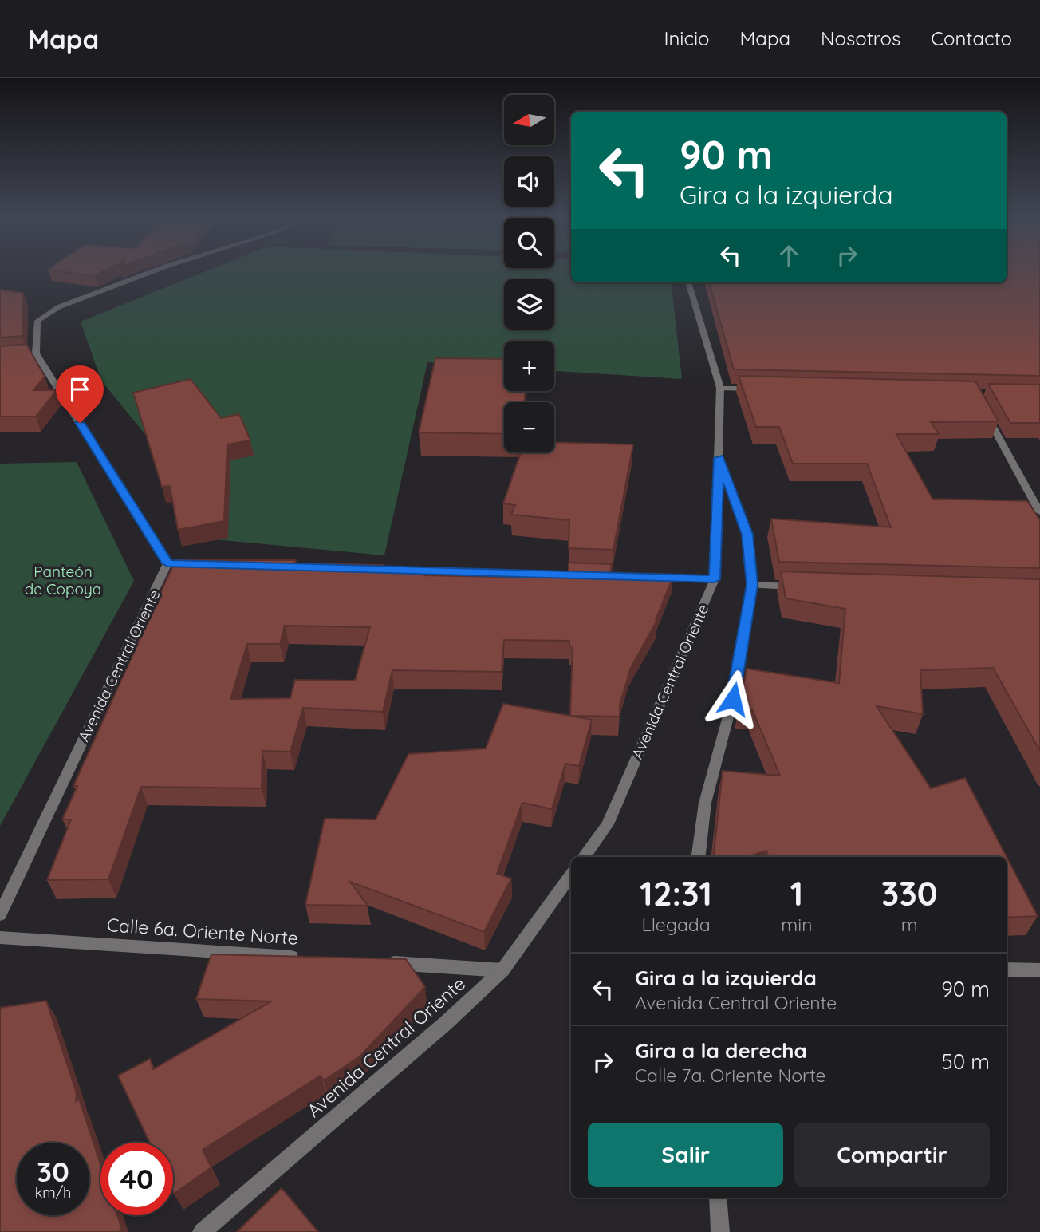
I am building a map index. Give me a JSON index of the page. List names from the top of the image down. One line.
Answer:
{"streets":{"street":["Avenida Central Oriente","Calle 6a. Oriente Norte"]},"parks":["Panteón de Copoya"],"north":"left","page":{"header":"Mapa","nav":["Inicio","Mapa","Nosotros","Contacto"],"map_buttons":["+","−"],"turn":["90 m","Gira a la izquierda"],"eta":["12:31","Llegada","1","min","330","m"],"list":[{"name":"Gira a la izquierda","note":"Avenida Central Oriente","value":"90 m"},{"name":"Gira a la derecha","note":"Calle 7a. Oriente Norte","value":"50 m"}],"buttons":["Salir","Compartir"],"speed":"30 km/h","limit":"40"}}
